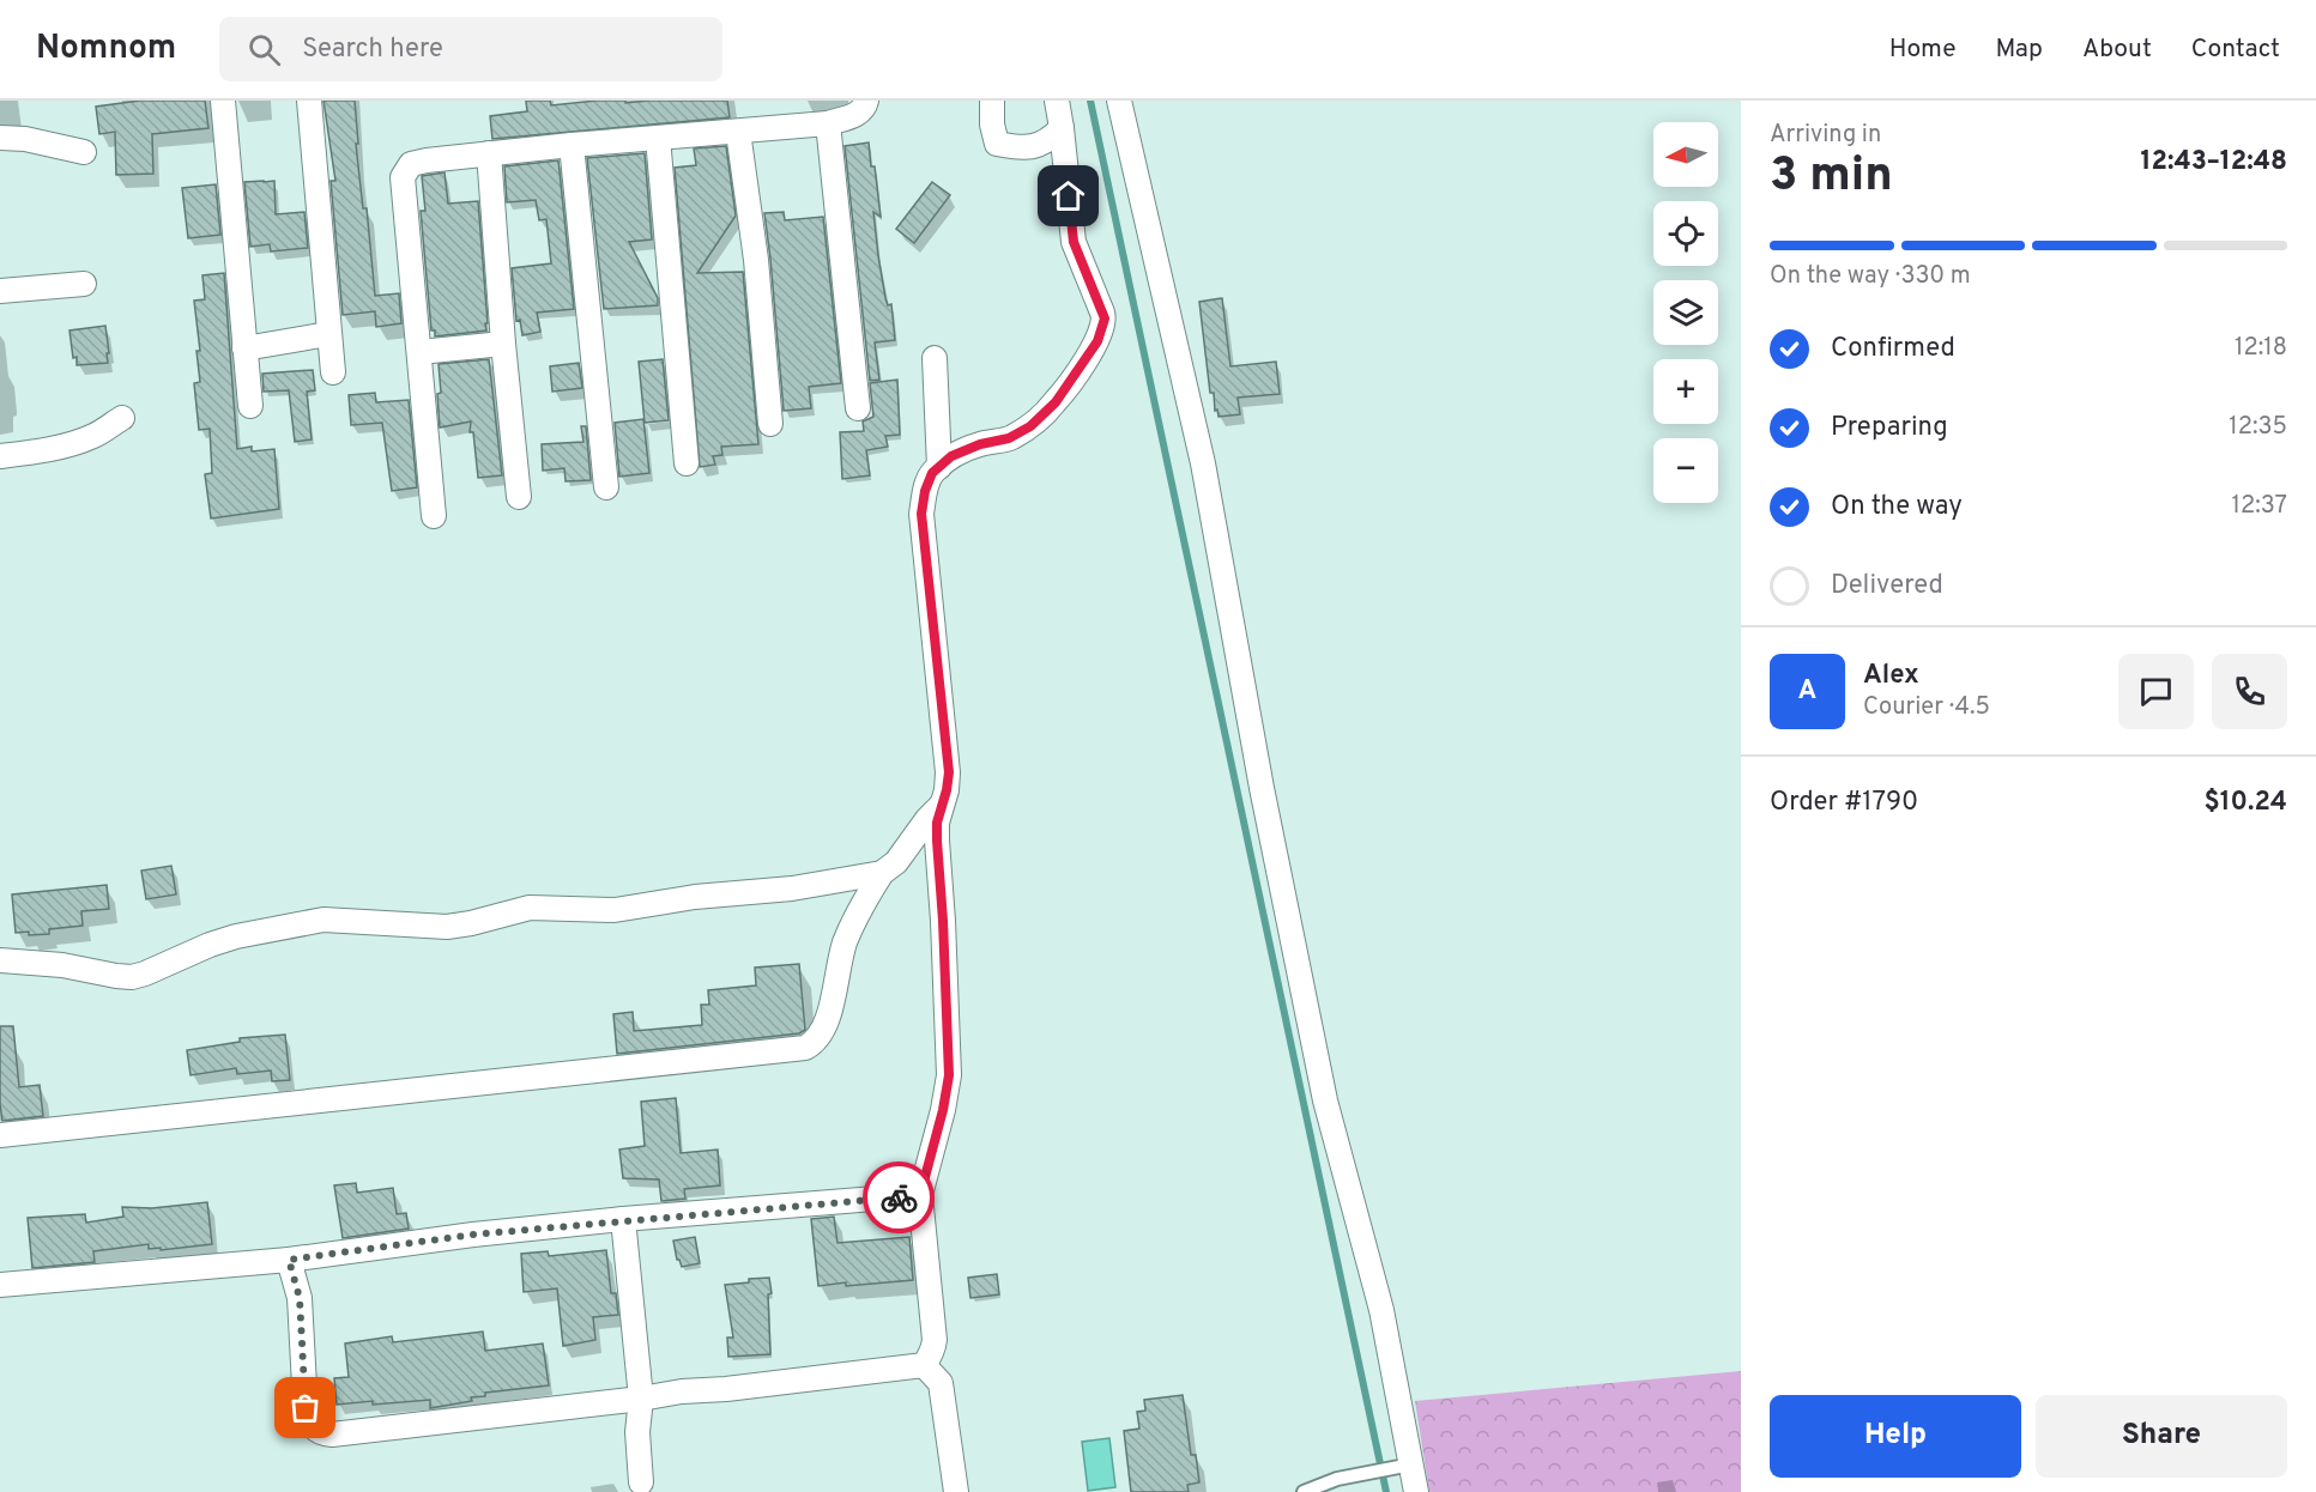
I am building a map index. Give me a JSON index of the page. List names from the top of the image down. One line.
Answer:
{"north":"left","page":{"header":"Nomnom","search":"Search here","nav":["Home","Map","About","Contact"],"heading":["3 min","Arriving in","12:43–12:48"],"panel":["Alex","Courier · 4.5","Order #1790","$10.24"],"map_buttons":["+","−"],"bar":"On the way · 330 m","list":[["Confirmed","12:18"],["Preparing","12:35"],["On the way","12:37"],"Delivered"],"round":"A","buttons":["Help","Share"]}}
